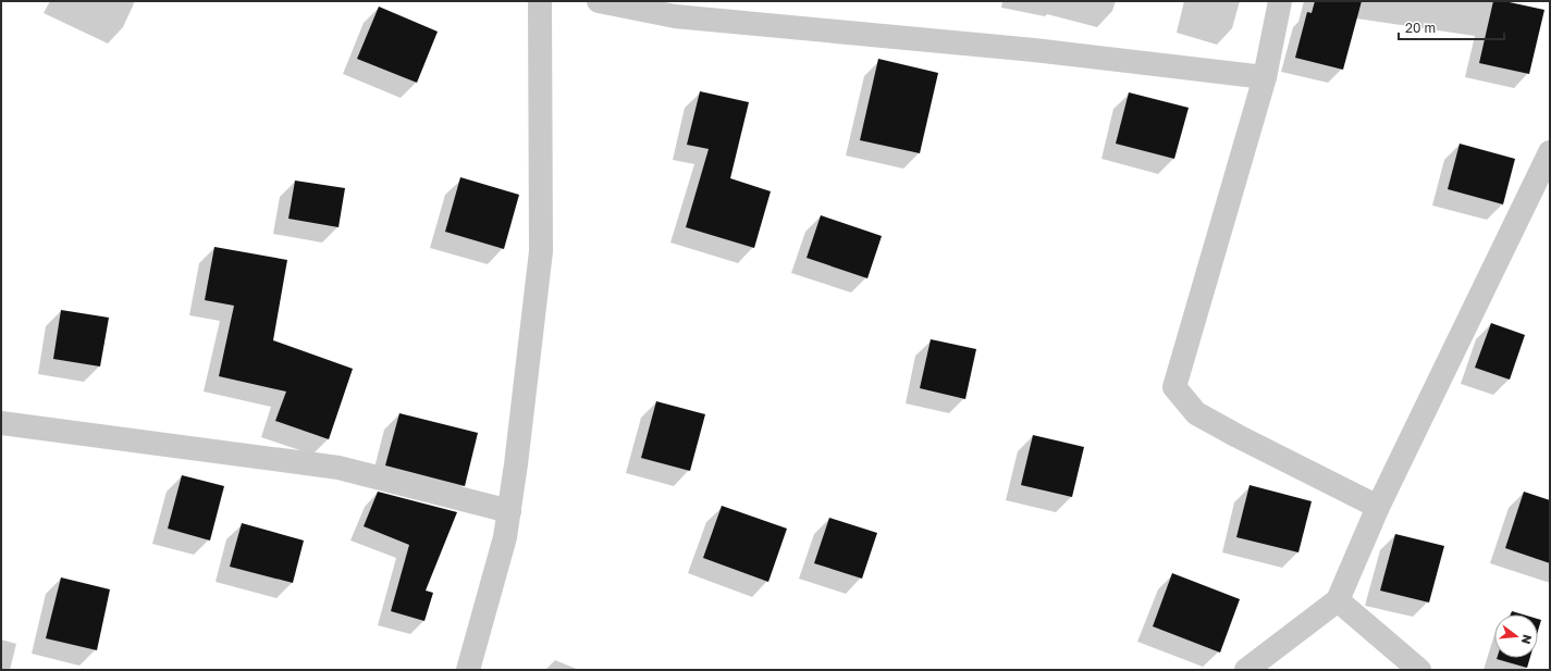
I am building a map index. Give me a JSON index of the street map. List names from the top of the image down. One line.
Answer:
{"scale_bar":"20 m","north":"right"}
